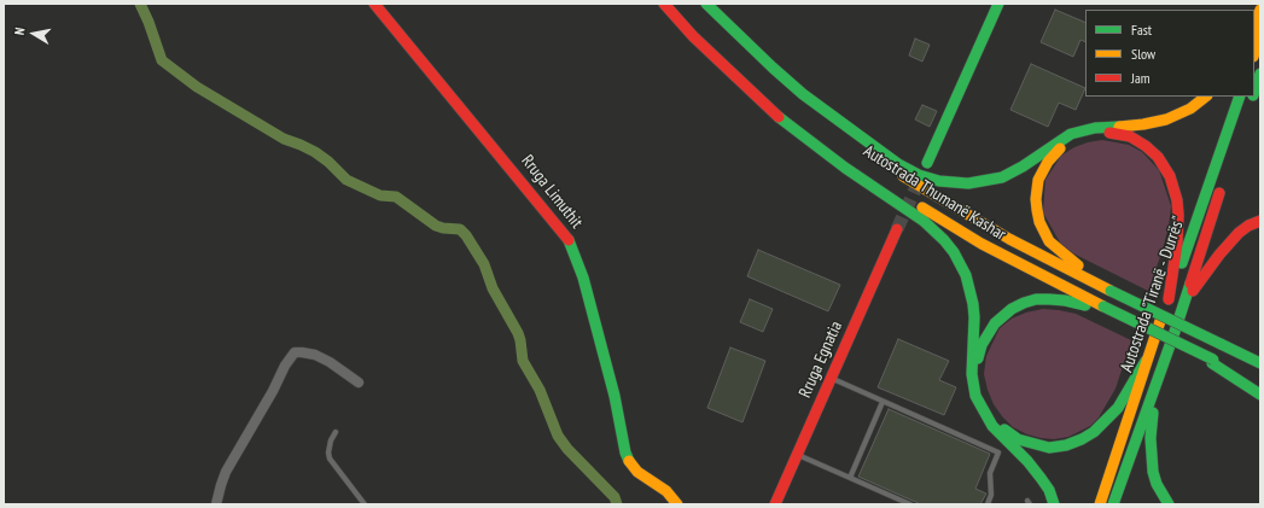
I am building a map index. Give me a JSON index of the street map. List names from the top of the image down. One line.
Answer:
{"streets":{"main road":["Rruga Limuthit","Autostrada Thumanë Kashar","Autostrada \"Tiranë - Durrës\"","Rruga Egnatia"]},"legend":["Fast","Slow","Jam"],"north":"left"}
